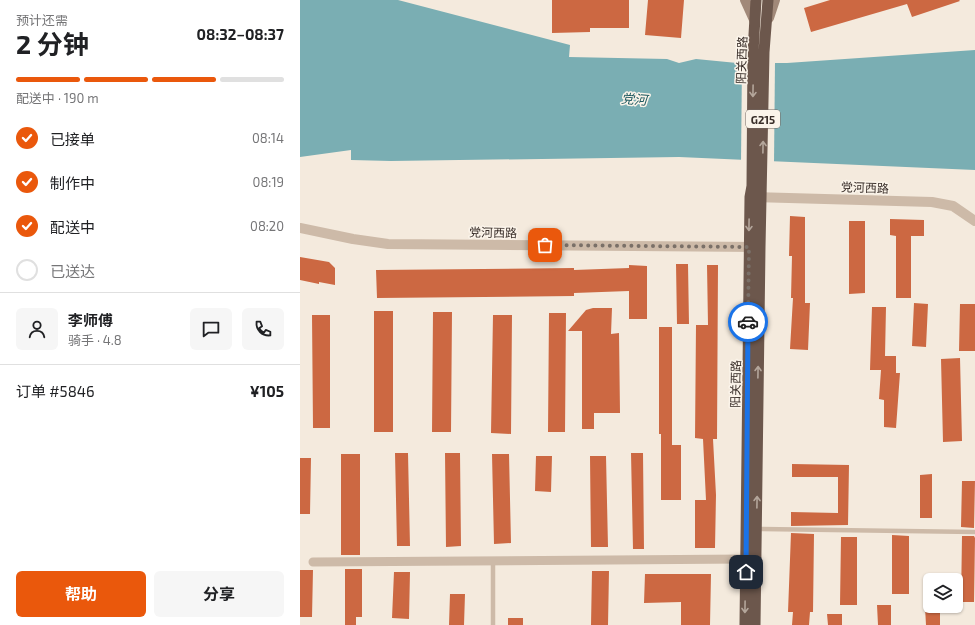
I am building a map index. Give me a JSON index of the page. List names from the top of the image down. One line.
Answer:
{"streets":{"highway":["阳关西路","G215"],"street":["党河西路"]},"crossings":[["阳关西路","党河西路"]],"water":["党河"],"page":{"heading":["2 分钟","预计还需","08:32–08:37"],"panel":["李师傅","骑手 · 4.8","订单 #5846","¥105"],"bar":"配送中 · 190 m","list":[["已接单","08:14"],["制作中","08:19"],["配送中","08:20"],"已送达"],"buttons":["帮助","分享"]}}
